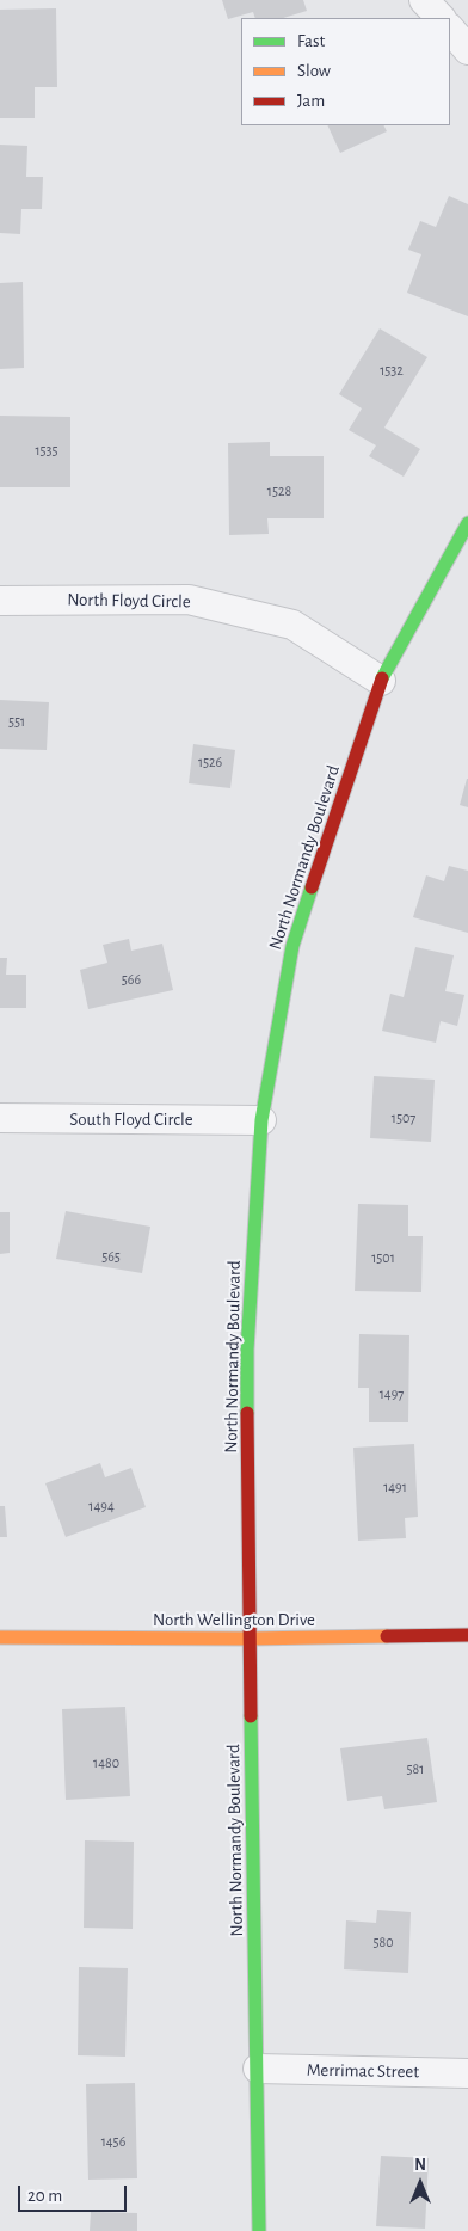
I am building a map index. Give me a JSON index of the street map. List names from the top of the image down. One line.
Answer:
{"streets":{"street":["North Floyd Circle","North Normandy Boulevard","South Floyd Circle","North Wellington Drive","Merrimac Street"]},"crossings":[["North Floyd Circle","North Normandy Boulevard"],["North Normandy Boulevard","South Floyd Circle"],["North Normandy Boulevard","North Wellington Drive"],["North Normandy Boulevard","Merrimac Street"]],"house_numbers":["1532","1535","1528","551","1526","566","1507","565","1501","1497","1491","1494","1480","581","580","1456"],"legend":["Fast","Slow","Jam"],"scale_bar":"20 m","north":"top"}
